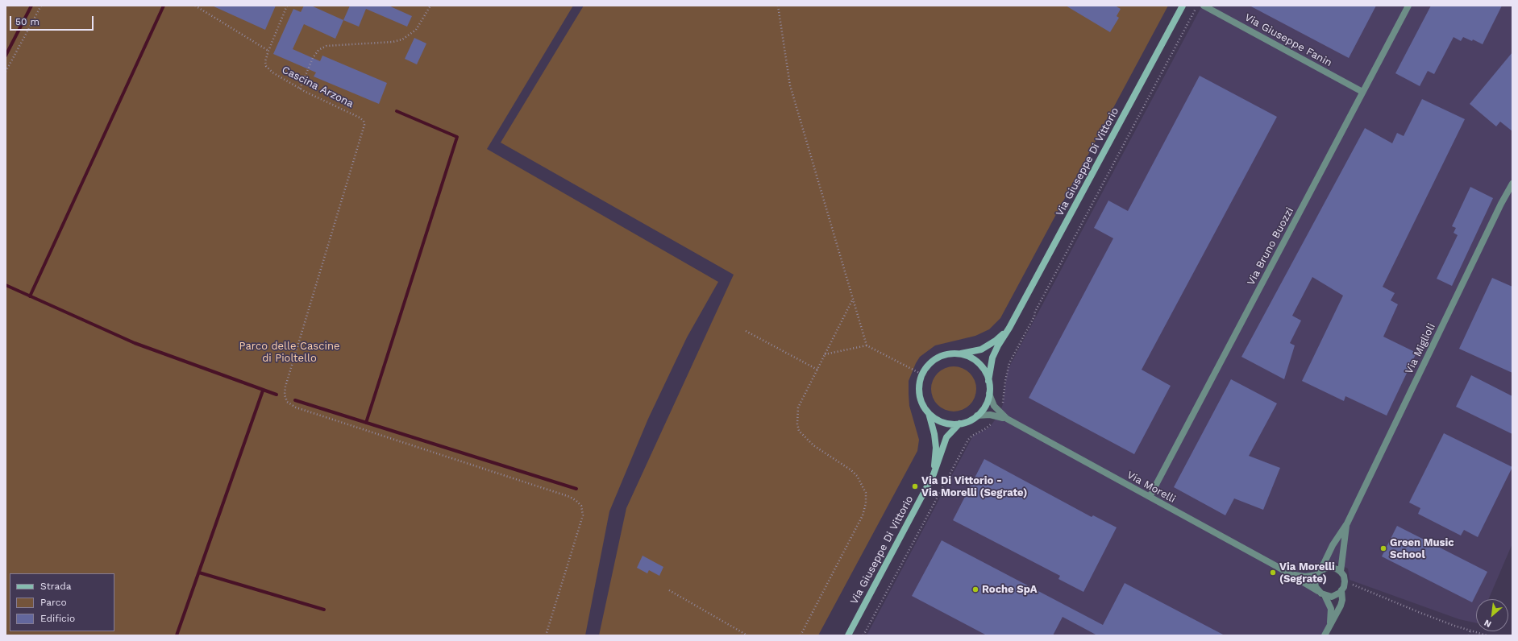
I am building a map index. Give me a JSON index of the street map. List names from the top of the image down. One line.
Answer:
{"streets":{"main road":["Via Giuseppe Di Vittorio"],"street":["Via Giuseppe Fanin","Via Bruno Buozzi","Via Miglioli","Via Morelli"],"path":["Cascina Arzona"]},"crossings":[["Via Giuseppe Fanin","Via Bruno Buozzi"],["Via Giuseppe Di Vittorio","Via Morelli"],["Via Bruno Buozzi","Via Morelli"]],"parks":["Parco delle Cascine di Pioltello"],"places":["Via Di Vittorio - Via Morelli (Segrate)","Green Music School","Via Morelli (Segrate)","Roche SpA"],"legend":["Strada","Parco","Edificio"],"scale_bar":"50 m","north":"bottom left"}
